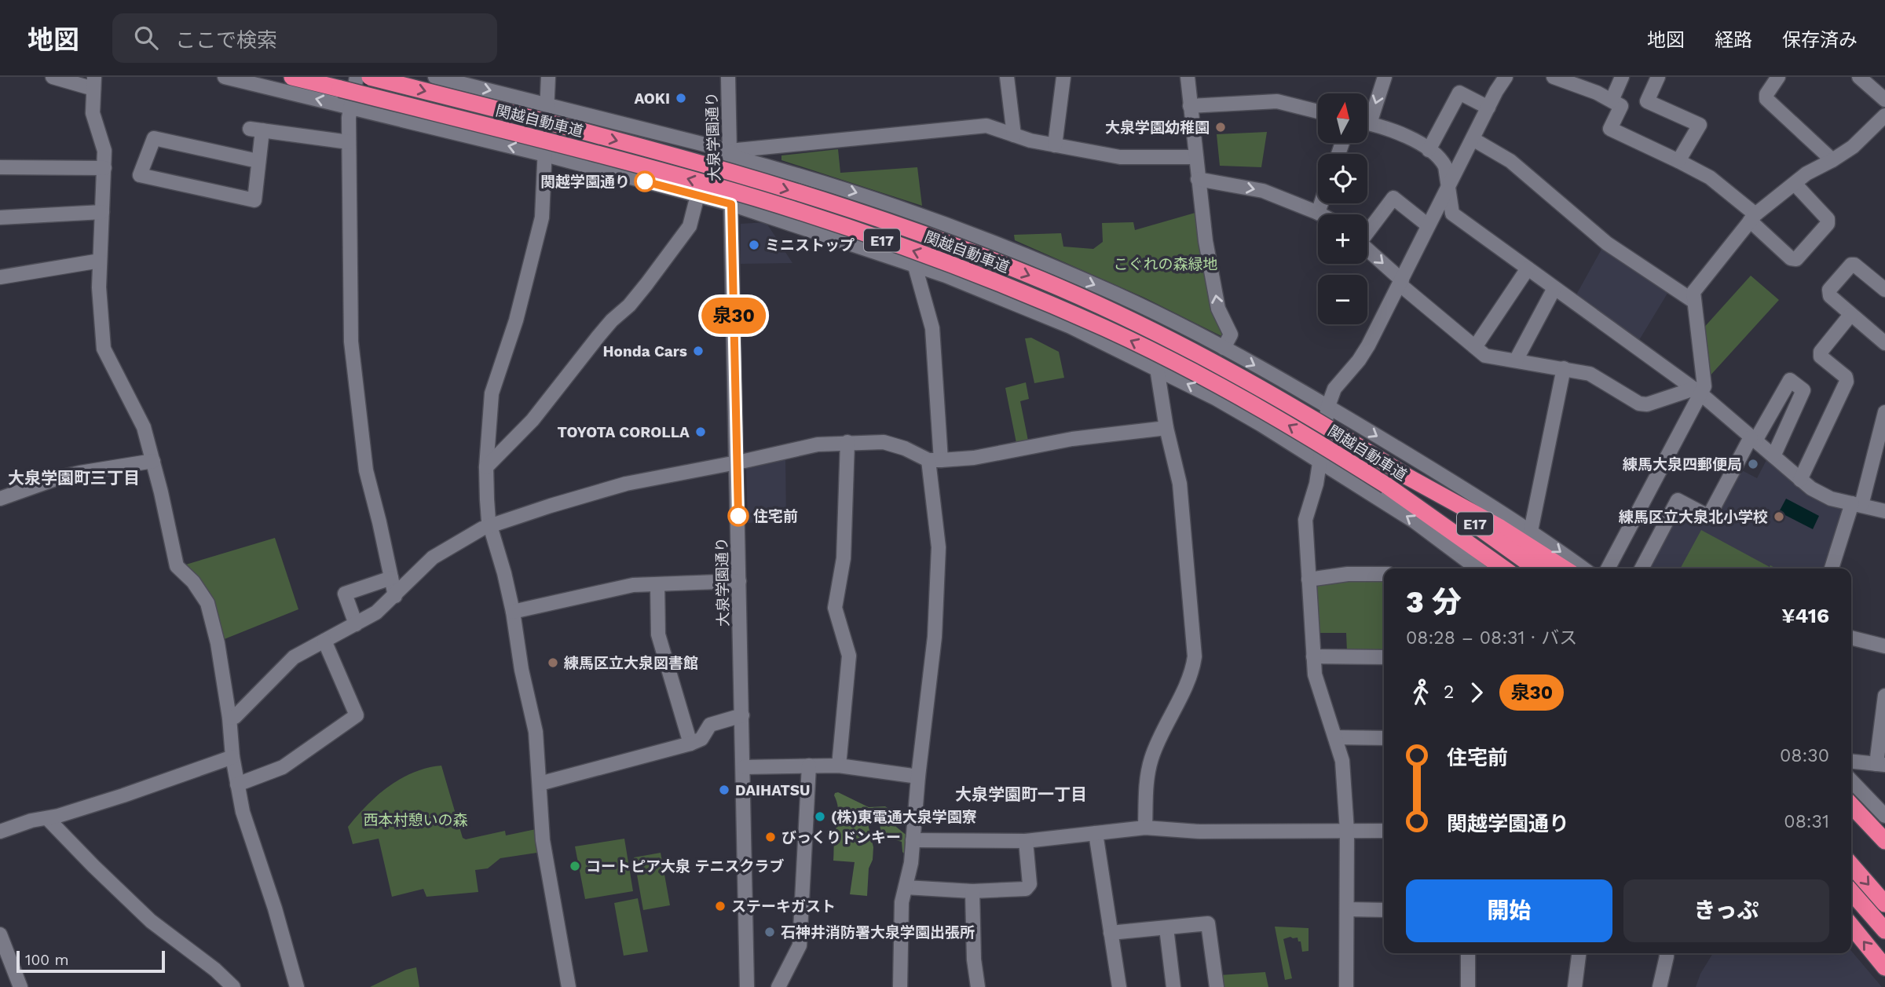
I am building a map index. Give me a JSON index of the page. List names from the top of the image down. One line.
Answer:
{"streets":{"highway":["関越自動車道","E17"],"street":["大泉学園通り"]},"districts":["大泉学園町三丁目","大泉学園町一丁目"],"parks":["こぐれの森緑地","西本村憩いの森"],"places":["AOKI","大泉学園幼稚園","関越学園通り","ミニストップ","Honda Cars","TOYOTA COROLLA","練馬大泉四郵便局","住宅前","練馬区立大泉北小学校","練馬区立大泉図書館","DAIHATSU","(株)東電通大泉学園寮","びっくりドンキー","コートピア大泉 テニスクラブ","ステーキガスト","石神井消防署大泉学園出張所"],"lines":["bus line 泉30"],"scale_bar":"100 m","north":"top","page":{"header":"地図","search":"ここで検索","nav":["地図","経路","保存済み"],"on_map":"泉30","map_buttons":["+","−"],"heading":["3 分","08:28 – 08:31 · バス","¥416"],"legs":["2","泉30"],"list":[{"name":"住宅前","value":"08:30"},{"name":"関越学園通り","value":"08:31"}],"buttons":["開始","きっぷ"],"scale":"100 m"}}
